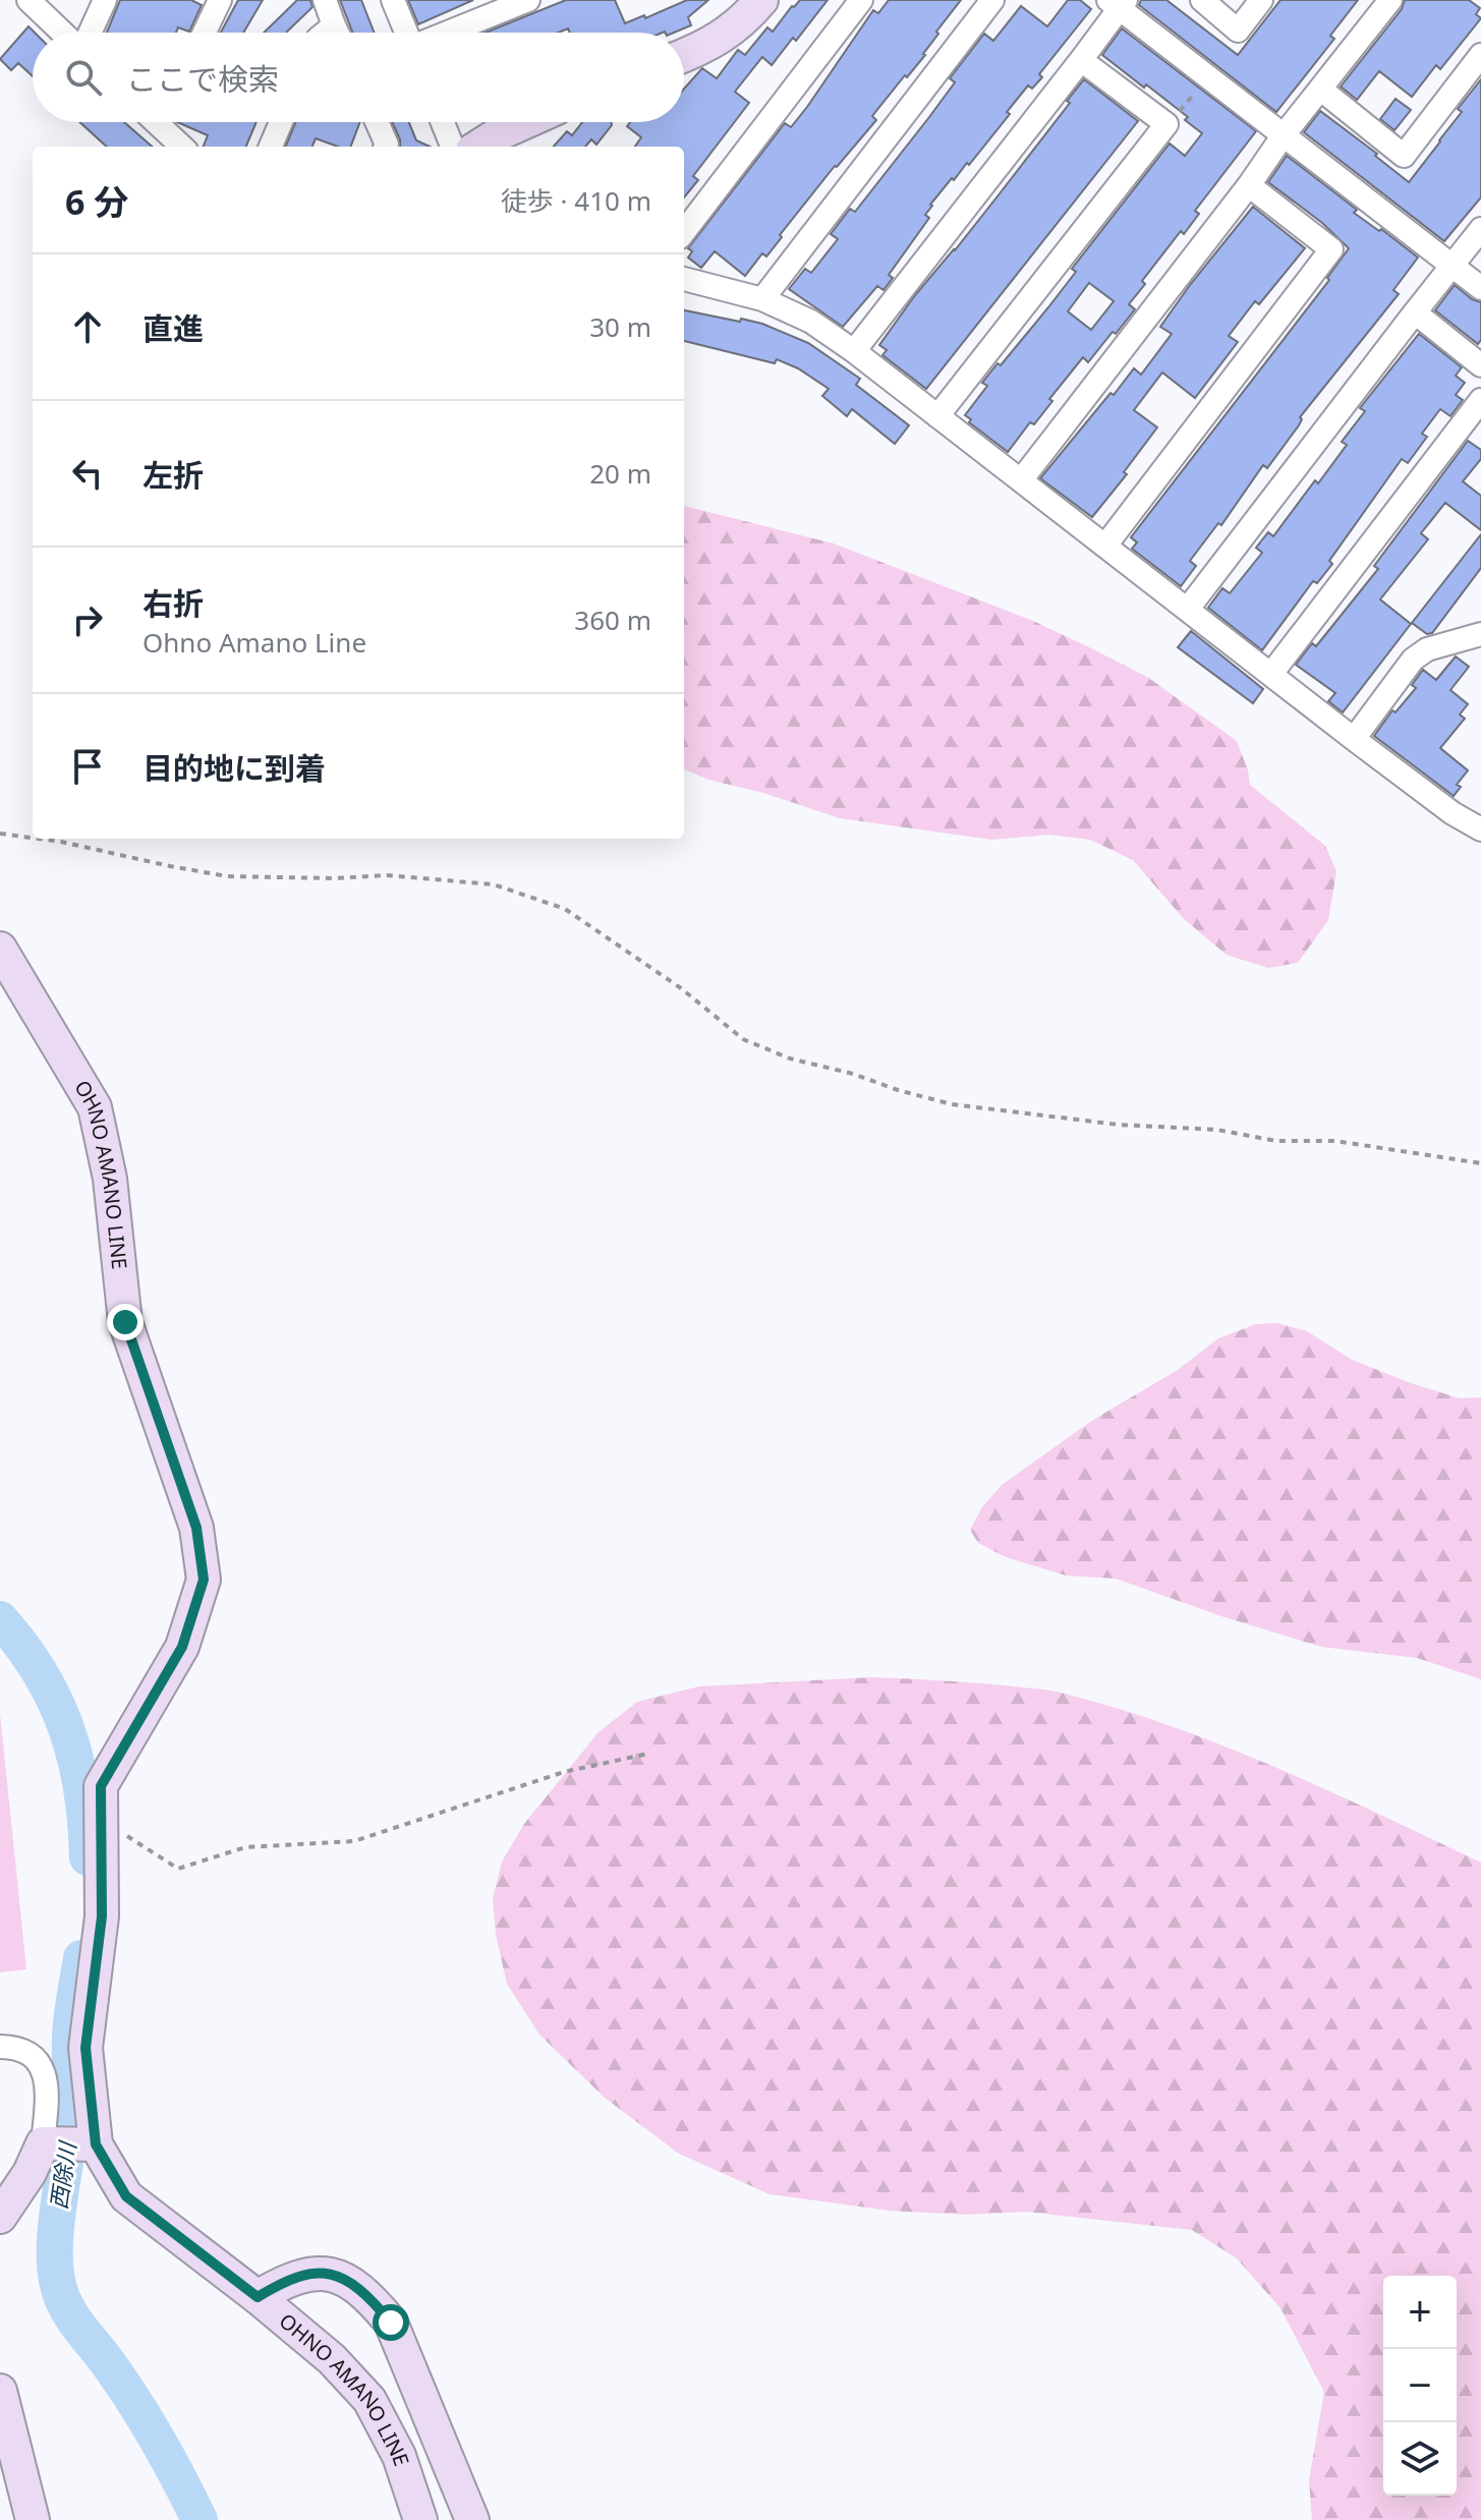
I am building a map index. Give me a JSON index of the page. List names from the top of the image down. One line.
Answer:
{"streets":{"main road":["OHNO AMANO LINE"]},"water":["西除川"],"page":{"search":"ここで検索","heading":["6 分","徒歩 · 410 m"],"list":[["直進","30 m"],["左折","20 m"],["右折","Ohno Amano Line","360 m"],"目的地に到着"],"map_buttons":["+","−"]}}
